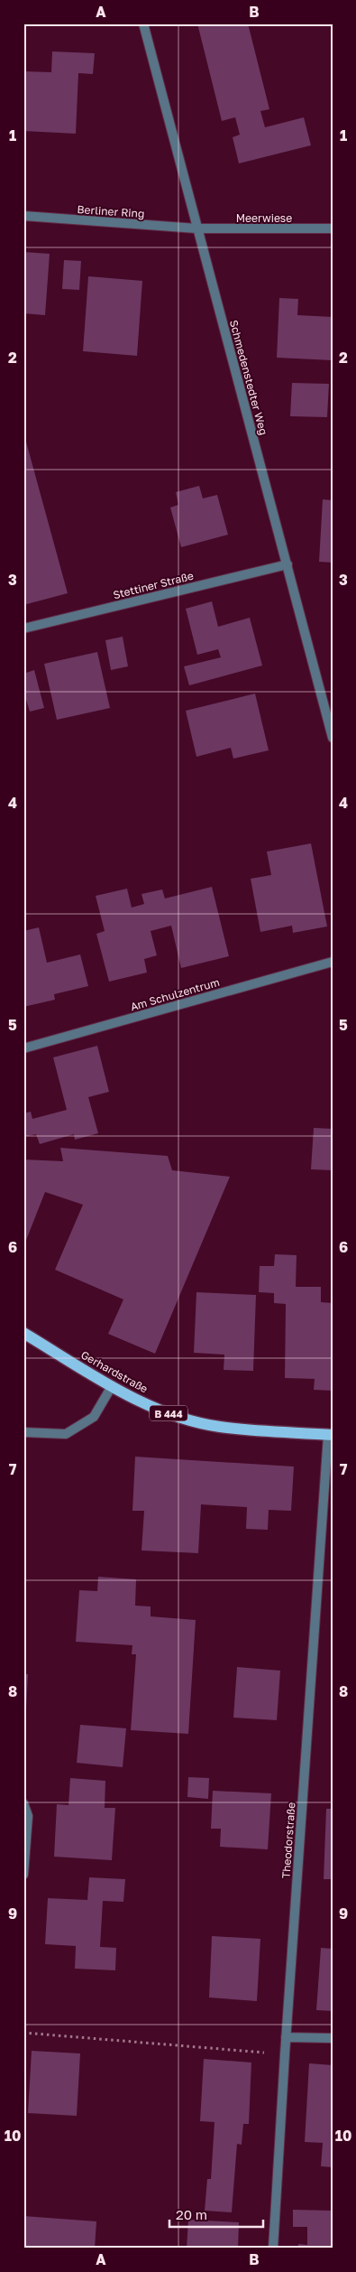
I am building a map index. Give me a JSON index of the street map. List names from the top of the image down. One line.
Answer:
{"streets":{"main road":["Gerhardstraße","B 444"],"street":["Berliner Ring","Meerwiese","Schmedenstedter Weg","Stettiner Straße","Am Schulzentrum","Theodorstraße"]},"crossings":[["Berliner Ring","Meerwiese"],["Berliner Ring","Schmedenstedter Weg"],["Meerwiese","Schmedenstedter Weg"],["Schmedenstedter Weg","Stettiner Straße"],["Gerhardstraße","Theodorstraße"]],"scale_bar":"20 m","grid":{"columns":["A","B"],"rows":["1","2","3","4","5","6","7","8","9","10"]}}
